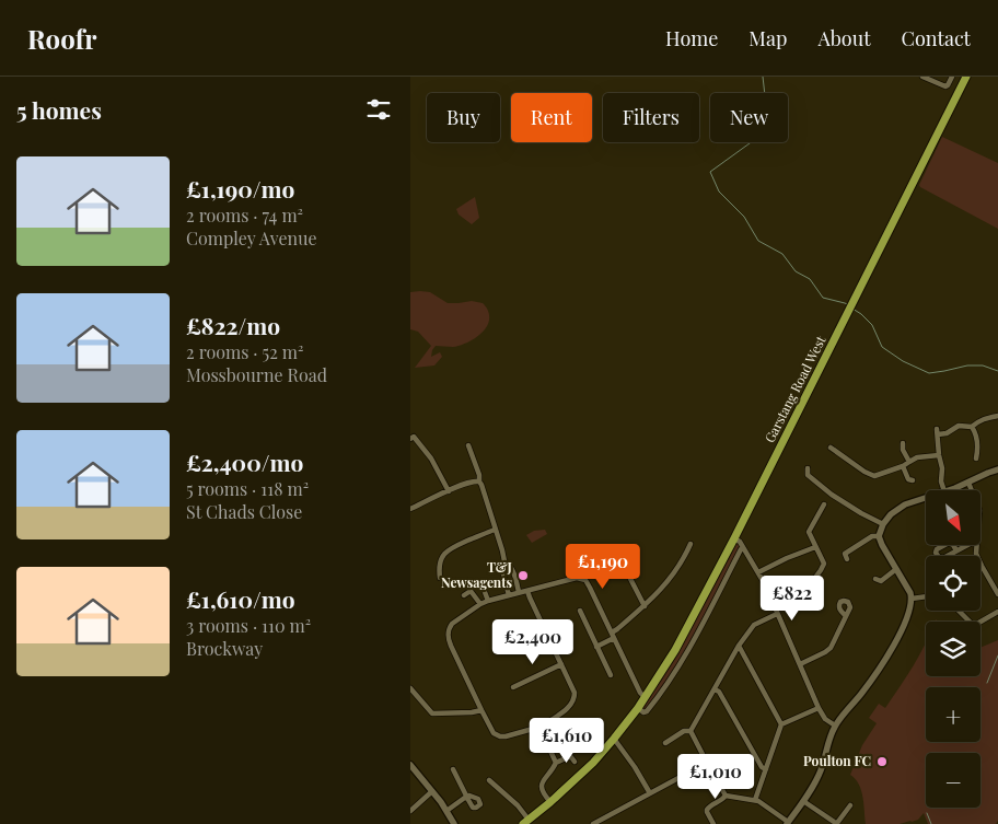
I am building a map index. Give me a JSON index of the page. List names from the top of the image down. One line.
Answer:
{"streets":{"main road":["Garstang Road West"]},"places":["T&J Newsagents","Poulton FC"],"north":"bottom right","page":{"header":"Roofr","nav":["Home","Map","About","Contact"],"heading":"5 homes","chip":["Buy","Rent","Filters","New"],"list":[{"name":"£1,190/mo","note":"2 rooms · 74 m² · Compley Avenue"},{"name":"£822/mo","note":"2 rooms · 52 m² · Mossbourne Road"},{"name":"£2,400/mo","note":"5 rooms · 118 m² · St Chads Close"},{"name":"£1,610/mo","note":"3 rooms · 110 m² · Brockway"}],"map_buttons":["+","−"],"price":["£1,190","£822","£2,400","£1,610","£1,010"]}}
